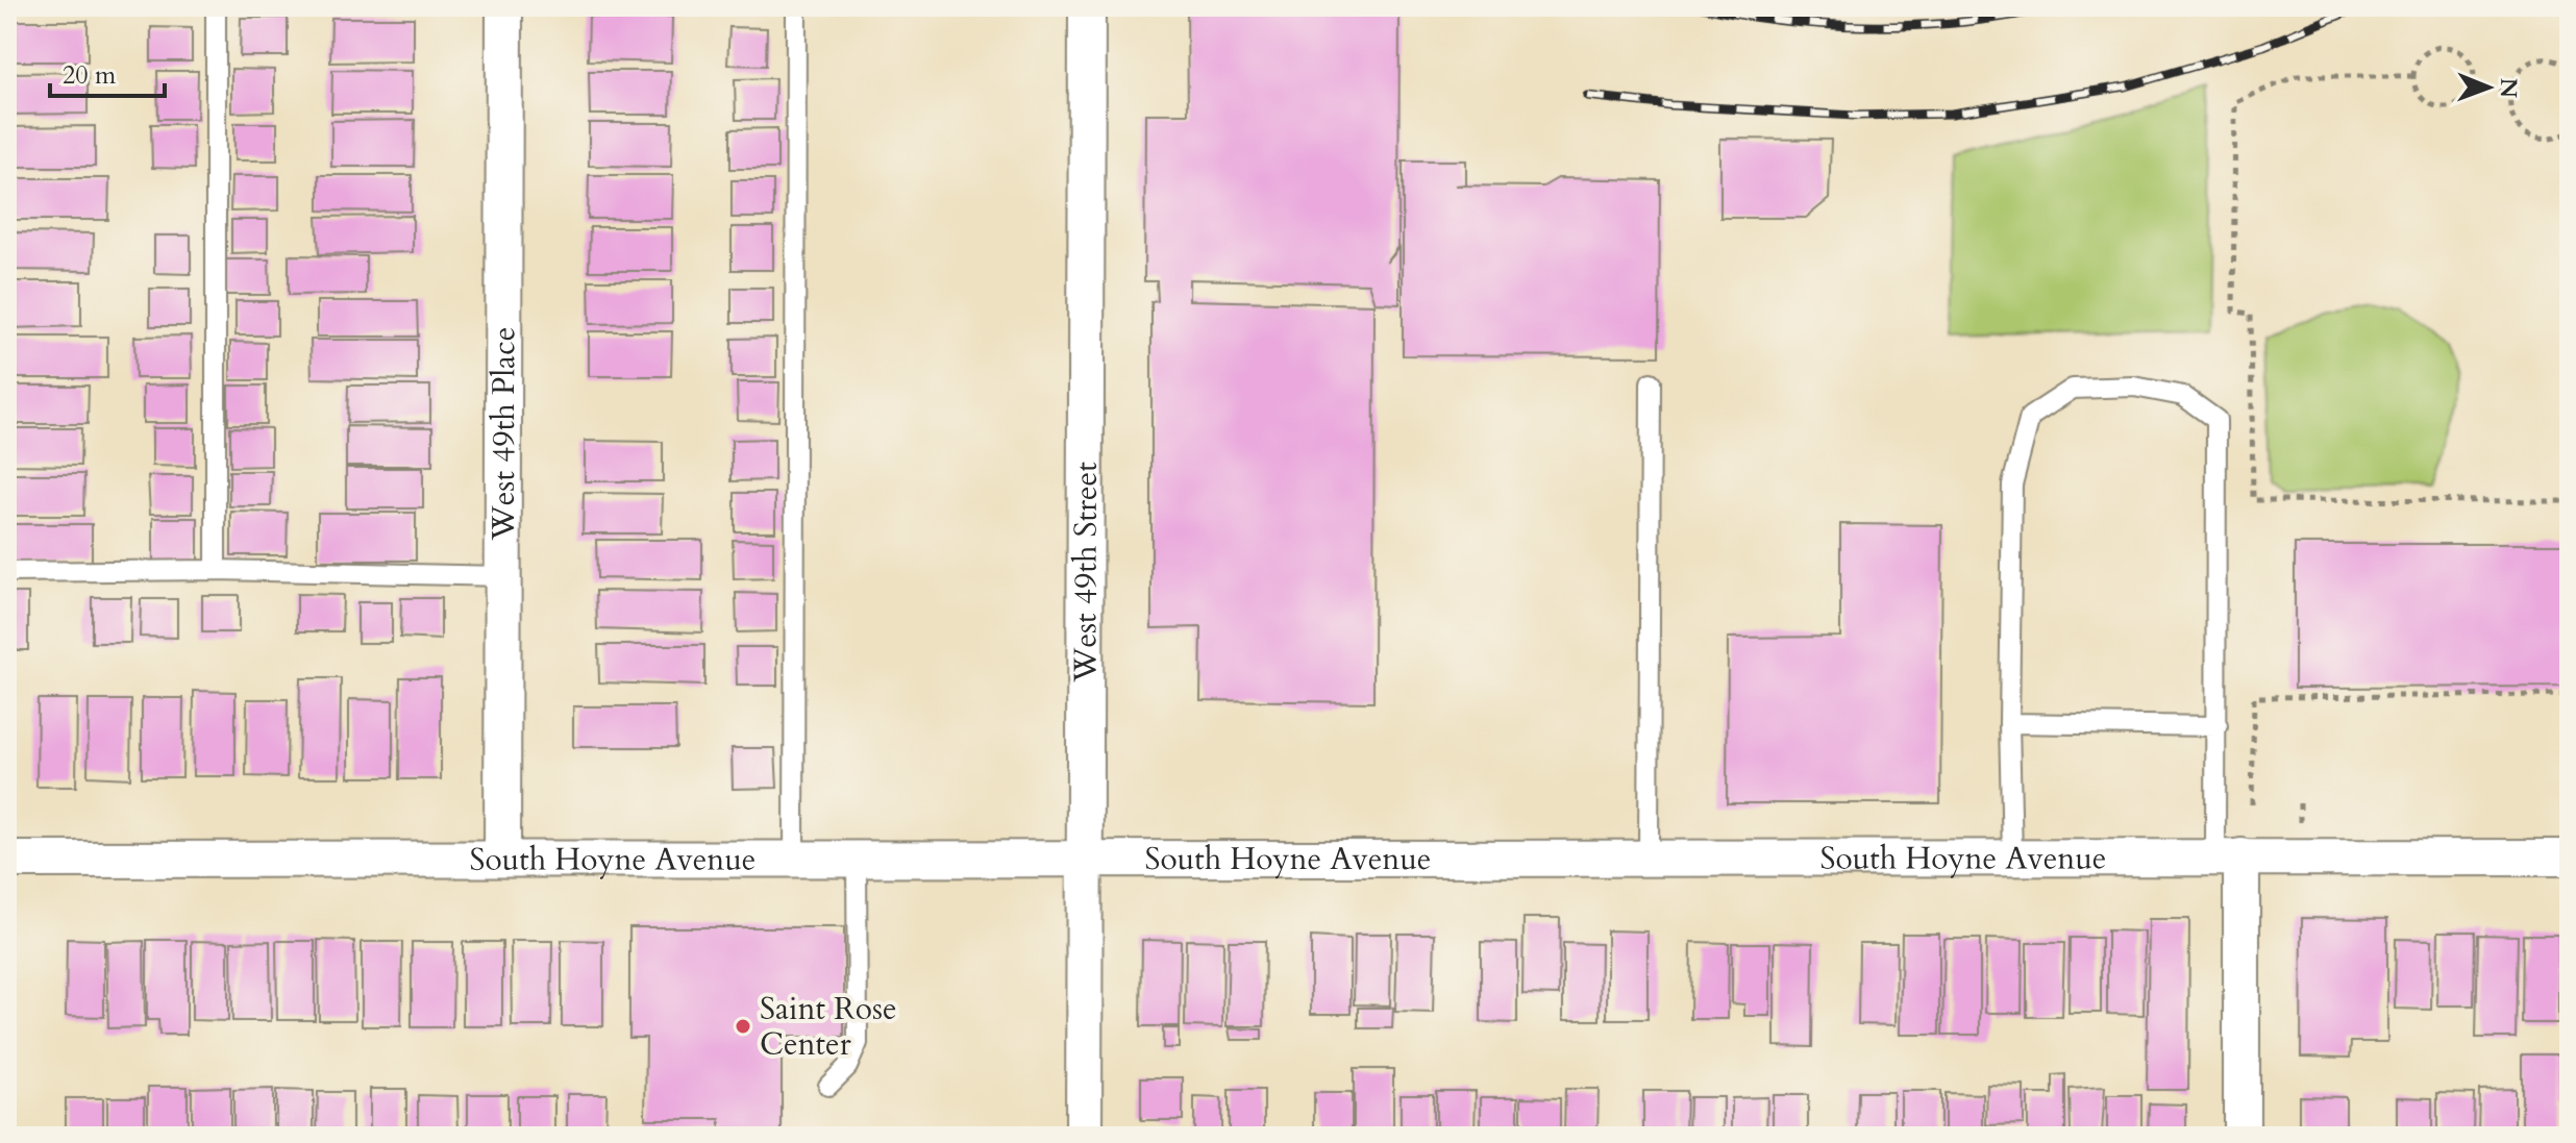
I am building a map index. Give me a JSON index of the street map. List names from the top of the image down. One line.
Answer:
{"streets":{"street":["West 49th Place","West 49th Street","South Hoyne Avenue"]},"crossings":[["West 49th Place","South Hoyne Avenue"],["West 49th Street","South Hoyne Avenue"]],"places":["Saint Rose Center"],"scale_bar":"20 m","north":"right"}
